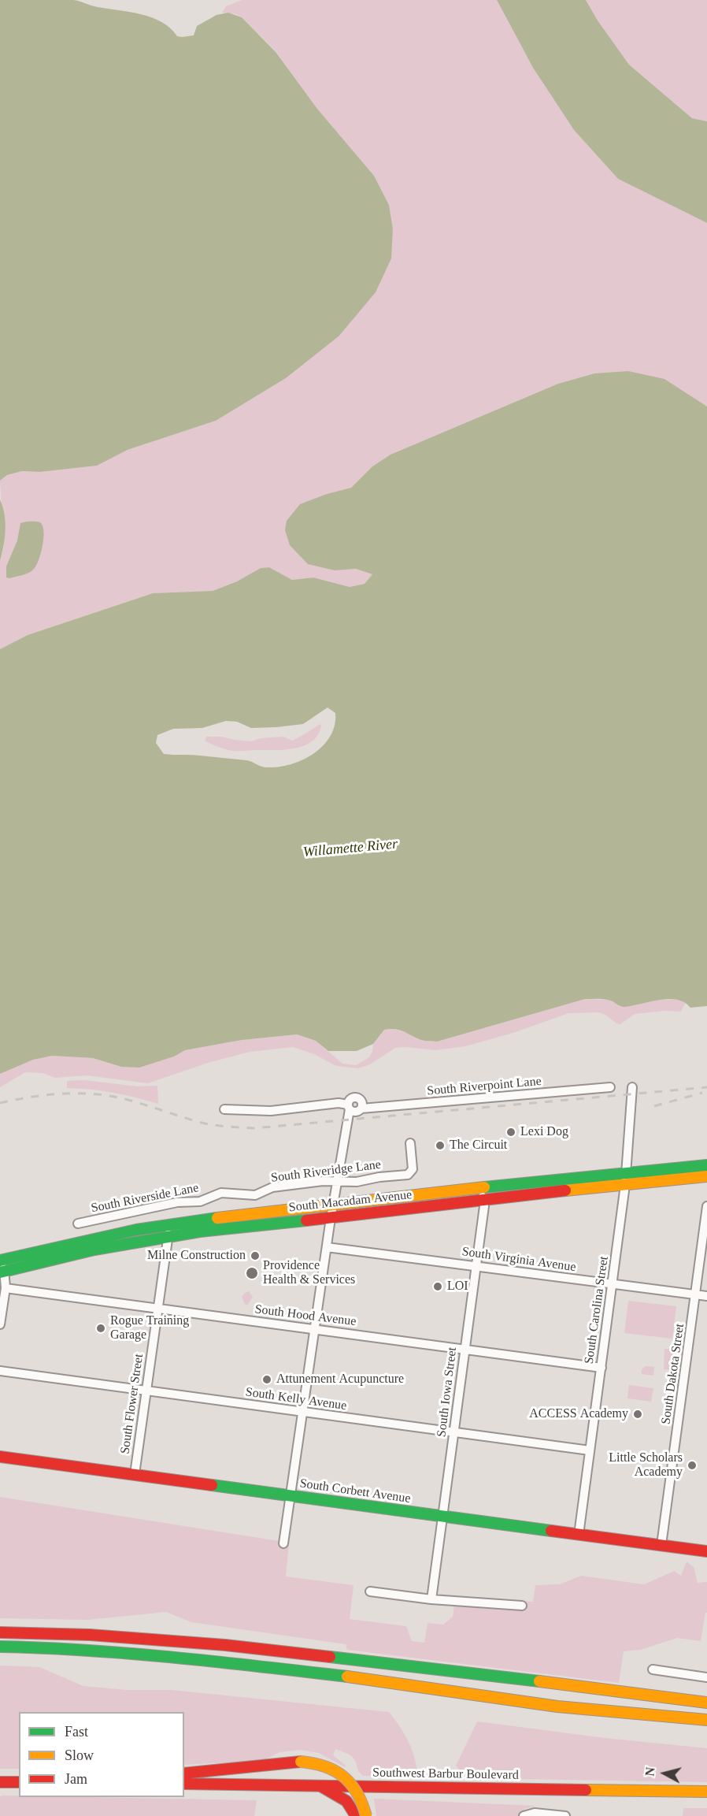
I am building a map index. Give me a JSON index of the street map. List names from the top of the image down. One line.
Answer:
{"streets":{"main road":["South Macadam Avenue","South Corbett Avenue","Southwest Barbur Boulevard"],"street":["South Riverpoint Lane","South Riveridge Lane","South Riverside Lane","South Virginia Avenue","South Carolina Street","South Hood Avenue","South Dakota Street","South Iowa Street","South Kelly Avenue","South Flower Street"]},"crossings":[["South Riveridge Lane","South Riverside Lane"],["South Macadam Avenue","South Carolina Street"],["South Macadam Avenue","South Iowa Street"],["South Macadam Avenue","South Flower Street"],["South Virginia Avenue","South Carolina Street"],["South Virginia Avenue","South Dakota Street"],["South Virginia Avenue","South Iowa Street"],["South Carolina Street","South Hood Avenue"],["South Carolina Street","South Kelly Avenue"],["South Carolina Street","South Corbett Avenue"],["South Hood Avenue","South Iowa Street"],["South Hood Avenue","South Flower Street"],["South Dakota Street","South Corbett Avenue"],["South Iowa Street","South Kelly Avenue"],["South Iowa Street","South Corbett Avenue"],["South Kelly Avenue","South Flower Street"],["South Flower Street","South Corbett Avenue"]],"water":["Willamette River"],"places":["Lexi Dog","The Circuit","Milne Construction","Providence Health & Services","LOI","Rogue Training Garage","Attunement Acupuncture","ACCESS Academy","Little Scholars Academy"],"legend":["Fast","Slow","Jam"],"north":"left"}
